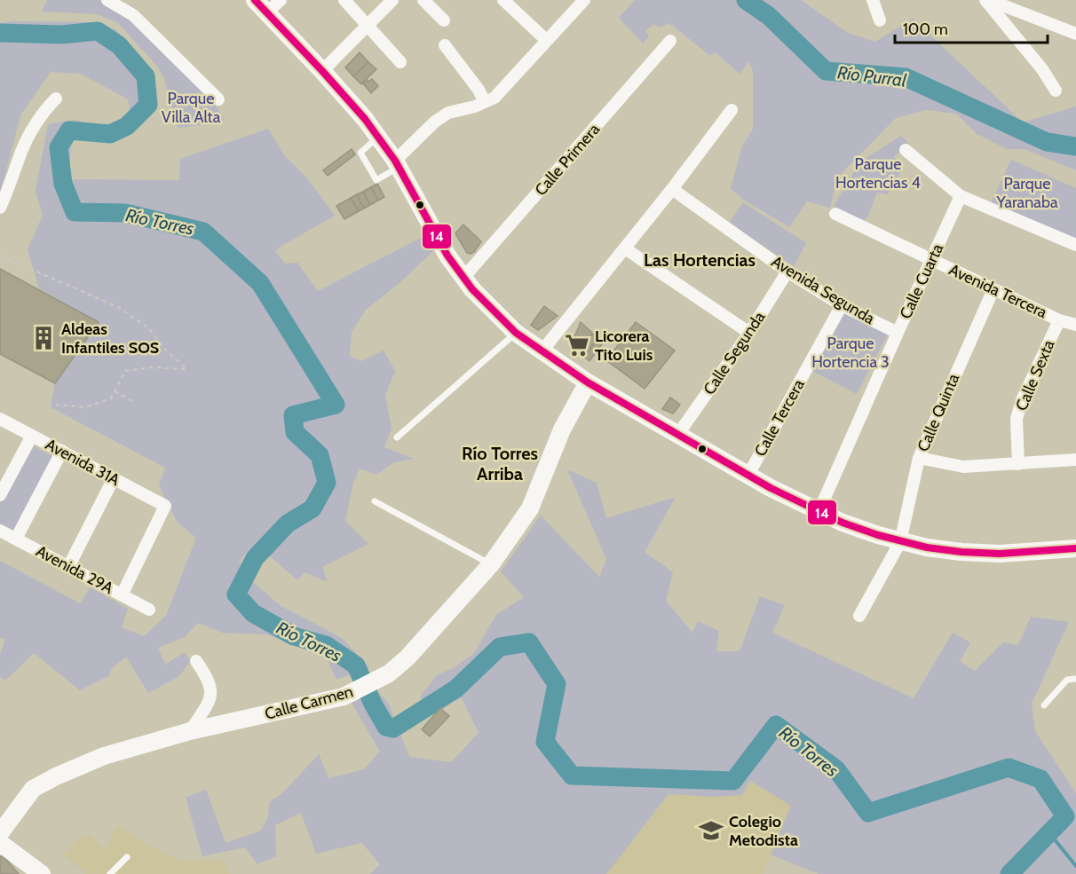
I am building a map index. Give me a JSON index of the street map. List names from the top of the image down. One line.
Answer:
{"streets":{"main road":["Calle Carmen"],"street":["Calle Primera","Calle Cuarta","Avenida Segunda","Avenida Tercera","Calle Segunda","Calle Sexta","Calle Quinta","Calle Tercera","Avenida 31A","Avenida 29A"]},"crossings":[["Calle Cuarta","Avenida Segunda"],["Calle Cuarta","Avenida Tercera"],["Avenida Segunda","Calle Segunda"],["Avenida Segunda","Calle Tercera"],["Avenida Tercera","Calle Sexta"],["Avenida Tercera","Calle Quinta"],["Avenida 31A","Avenida 29A"]],"districts":["Las Hortencias","Río Torres Arriba"],"water":["Río Purral","Río Torres"],"parks":["Parque Villa Alta","Parque Hortencias 4","Parque Yaranaba","Parque Hortencia 3"],"places":{"building":["Aldeas Infantiles SOS"],"supermarket":["Licorera Tito Luis"],"school or university":["Colegio Metodista"]},"lines":["transit line 14"],"scale_bar":"100 m"}
